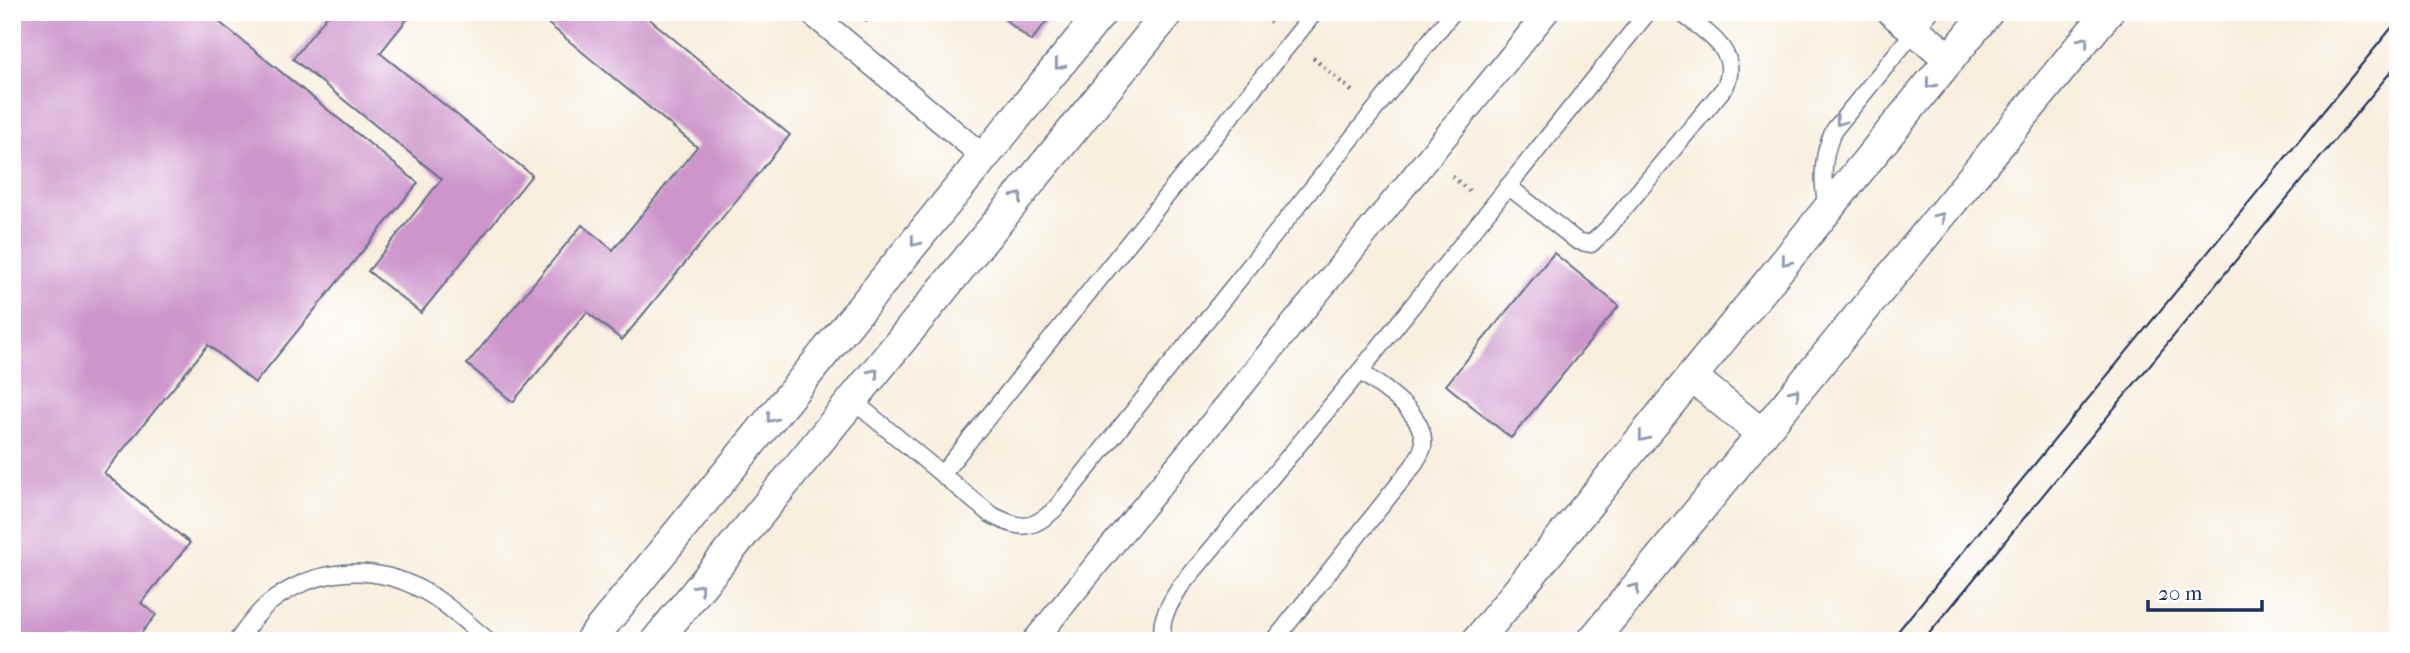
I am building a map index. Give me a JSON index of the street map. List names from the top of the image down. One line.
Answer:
{"scale_bar":"20 m"}
